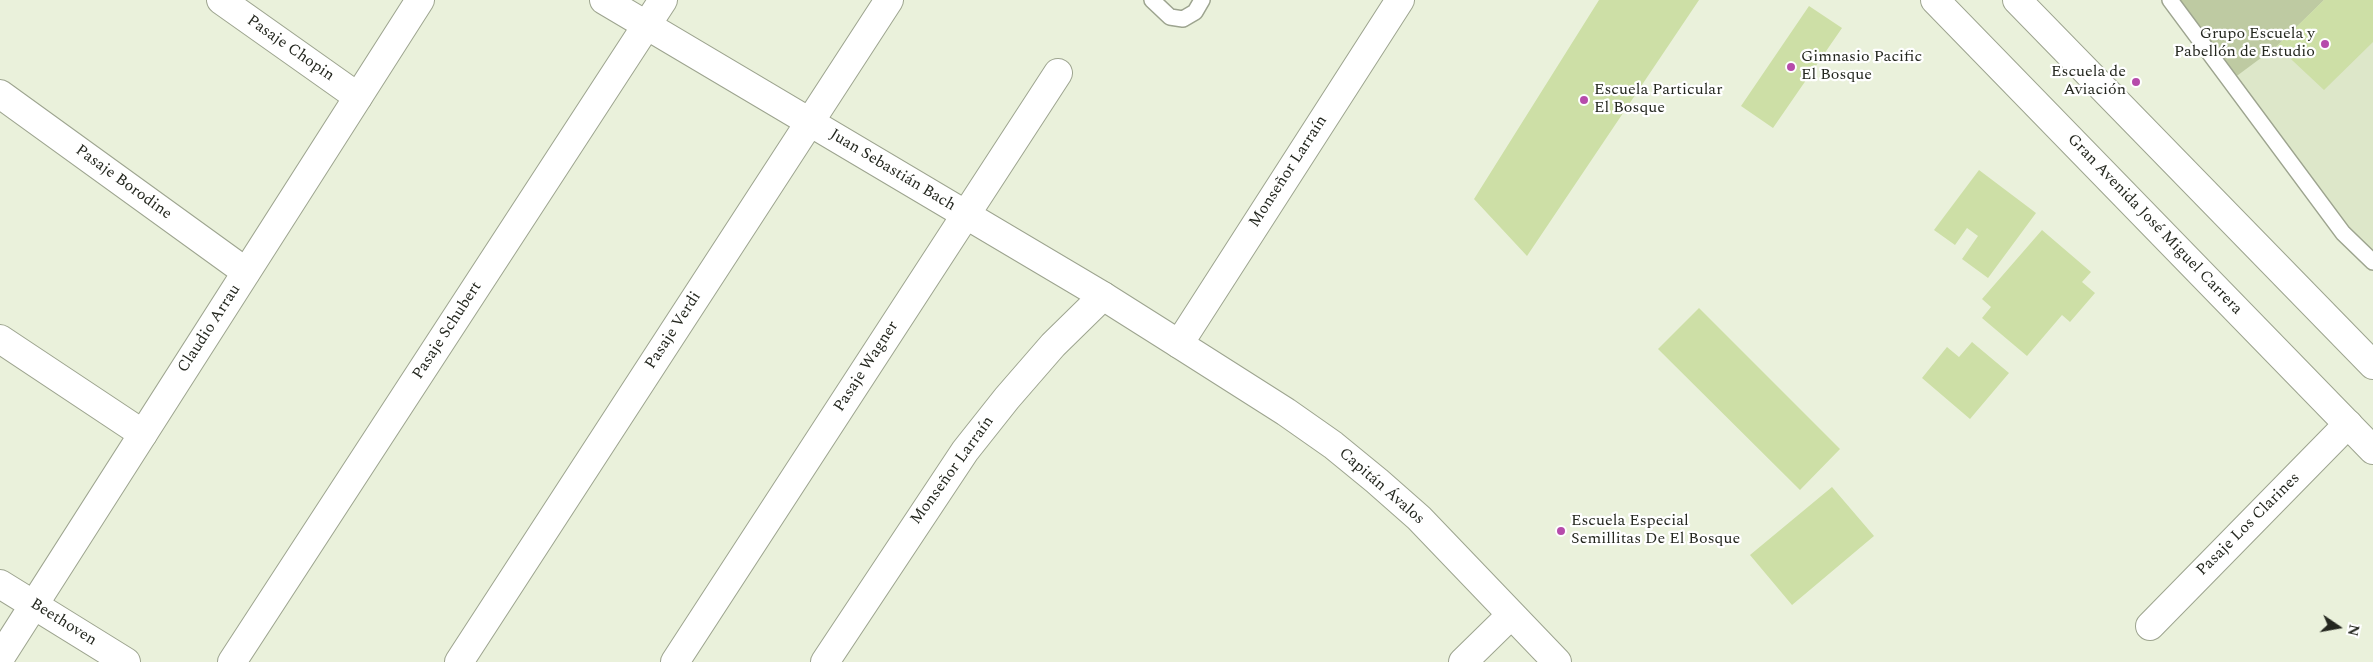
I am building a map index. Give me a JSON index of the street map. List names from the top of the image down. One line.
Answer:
{"streets":{"street":["Pasaje Chopin","Juan Sebastián Bach","Monseñor Larraín","Pasaje Borodine","Gran Avenida José Miguel Carrera","Claudio Arrau","Pasaje Schubert","Pasaje Verdi","Pasaje Wagner","Capitán Ávalos","Pasaje Los Clarines","Beethoven"]},"crossings":[["Pasaje Chopin","Claudio Arrau"],["Juan Sebastián Bach","Monseñor Larraín"],["Juan Sebastián Bach","Pasaje Schubert"],["Juan Sebastián Bach","Pasaje Verdi"],["Juan Sebastián Bach","Pasaje Wagner"],["Juan Sebastián Bach","Capitán Ávalos"],["Monseñor Larraín","Capitán Ávalos"],["Pasaje Borodine","Claudio Arrau"],["Gran Avenida José Miguel Carrera","Pasaje Los Clarines"],["Claudio Arrau","Beethoven"]],"places":["Grupo Escuela y Pabellón de Estudio","Gimnasio Pacific El Bosque","Escuela de Aviación","Escuela Particular El Bosque","Escuela Especial Semillitas De El Bosque"],"north":"right"}
